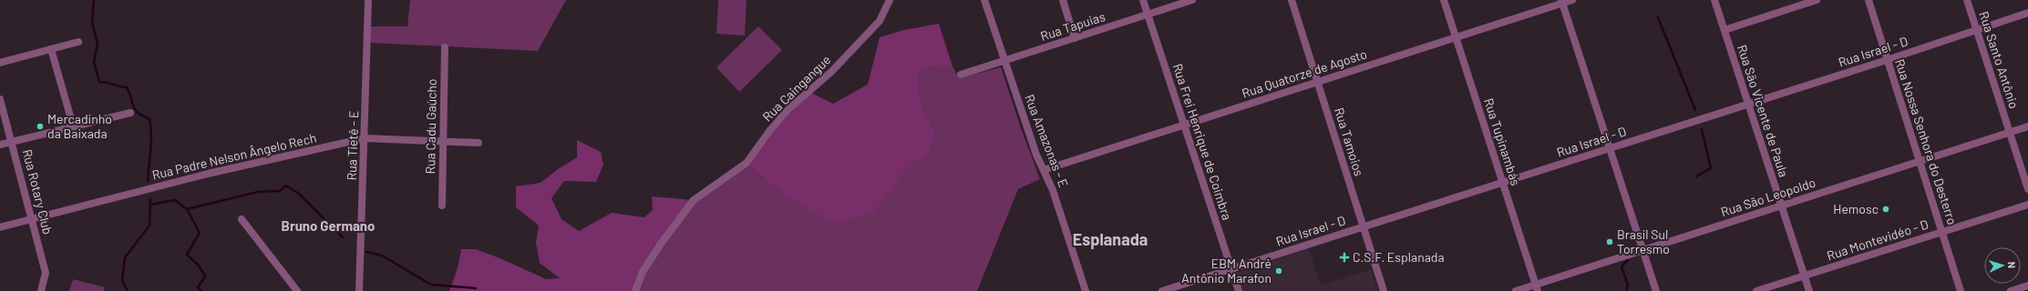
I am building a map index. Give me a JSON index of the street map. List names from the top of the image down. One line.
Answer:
{"streets":{"street":["Rua Tapuias","Rua Israel - D","Rua Santo Antônio","Rua Quatorze de Agosto","Rua Caingangue","Rua São Vicente de Paula","Rua Cadu Gaúcho","Rua Amazonas - E","Rua Frei Henrique de Coimbra","Rua Tamoios","Rua Tupinambás","Rua Nossa Senhora do Desterro","Rua Tietê - E","Rua Padre Nelson Ângelo Rech","Rua Rotary Club","Rua São Leopoldo","Rua Montevidéo - D"]},"crossings":[["Rua Tapuias","Rua Amazonas - E"],["Rua Tapuias","Rua Frei Henrique de Coimbra"],["Rua Israel - D","Rua Santo Antônio"],["Rua Israel - D","Rua São Vicente de Paula"],["Rua Israel - D","Rua Frei Henrique de Coimbra"],["Rua Israel - D","Rua Tamoios"],["Rua Israel - D","Rua Tupinambás"],["Rua Israel - D","Rua Nossa Senhora do Desterro"],["Rua Santo Antônio","Rua São Leopoldo"],["Rua Quatorze de Agosto","Rua Amazonas - E"],["Rua Quatorze de Agosto","Rua Frei Henrique de Coimbra"],["Rua Quatorze de Agosto","Rua Tamoios"],["Rua Quatorze de Agosto","Rua Tupinambás"],["Rua São Vicente de Paula","Rua São Leopoldo"],["Rua São Vicente de Paula","Rua Montevidéo - D"],["Rua Cadu Gaúcho","Rua Padre Nelson Ângelo Rech"],["Rua Tupinambás","Rua São Leopoldo"],["Rua Nossa Senhora do Desterro","Rua São Leopoldo"],["Rua Nossa Senhora do Desterro","Rua Montevidéo - D"],["Rua Tietê - E","Rua Padre Nelson Ângelo Rech"],["Rua Padre Nelson Ângelo Rech","Rua Rotary Club"]],"districts":["Bruno Germano","Esplanada"],"places":{"other":["Mercadinho da Baixada","Hemosc","Brasil Sul Torresmo","EBM André Antônio Marafon"],"health":["C.S.F. Esplanada"]},"north":"right"}
